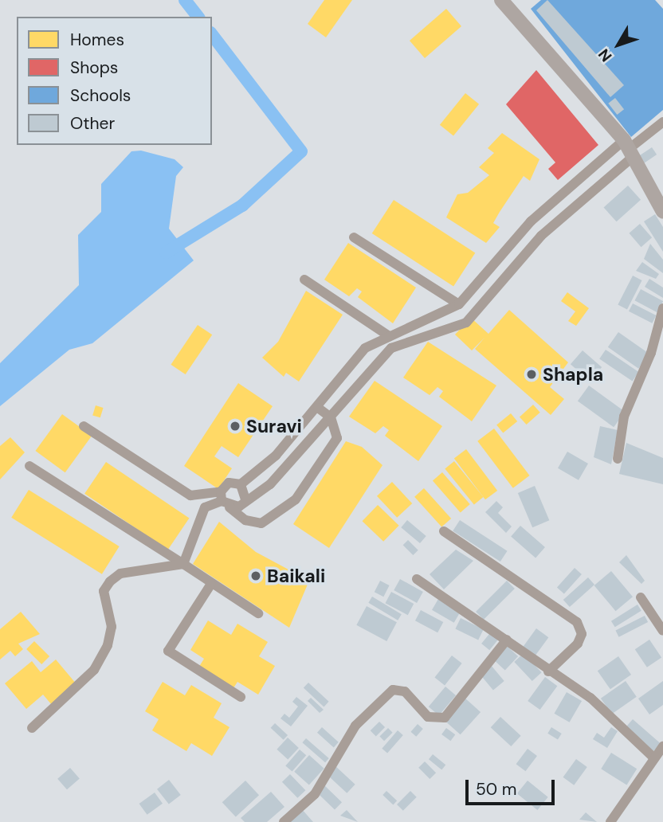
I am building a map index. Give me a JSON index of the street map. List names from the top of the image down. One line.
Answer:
{"places":["Shapla","Suravi","Baikali"],"legend":["Homes","Shops","Schools","Other"],"scale_bar":"50 m","north":"bottom left"}
